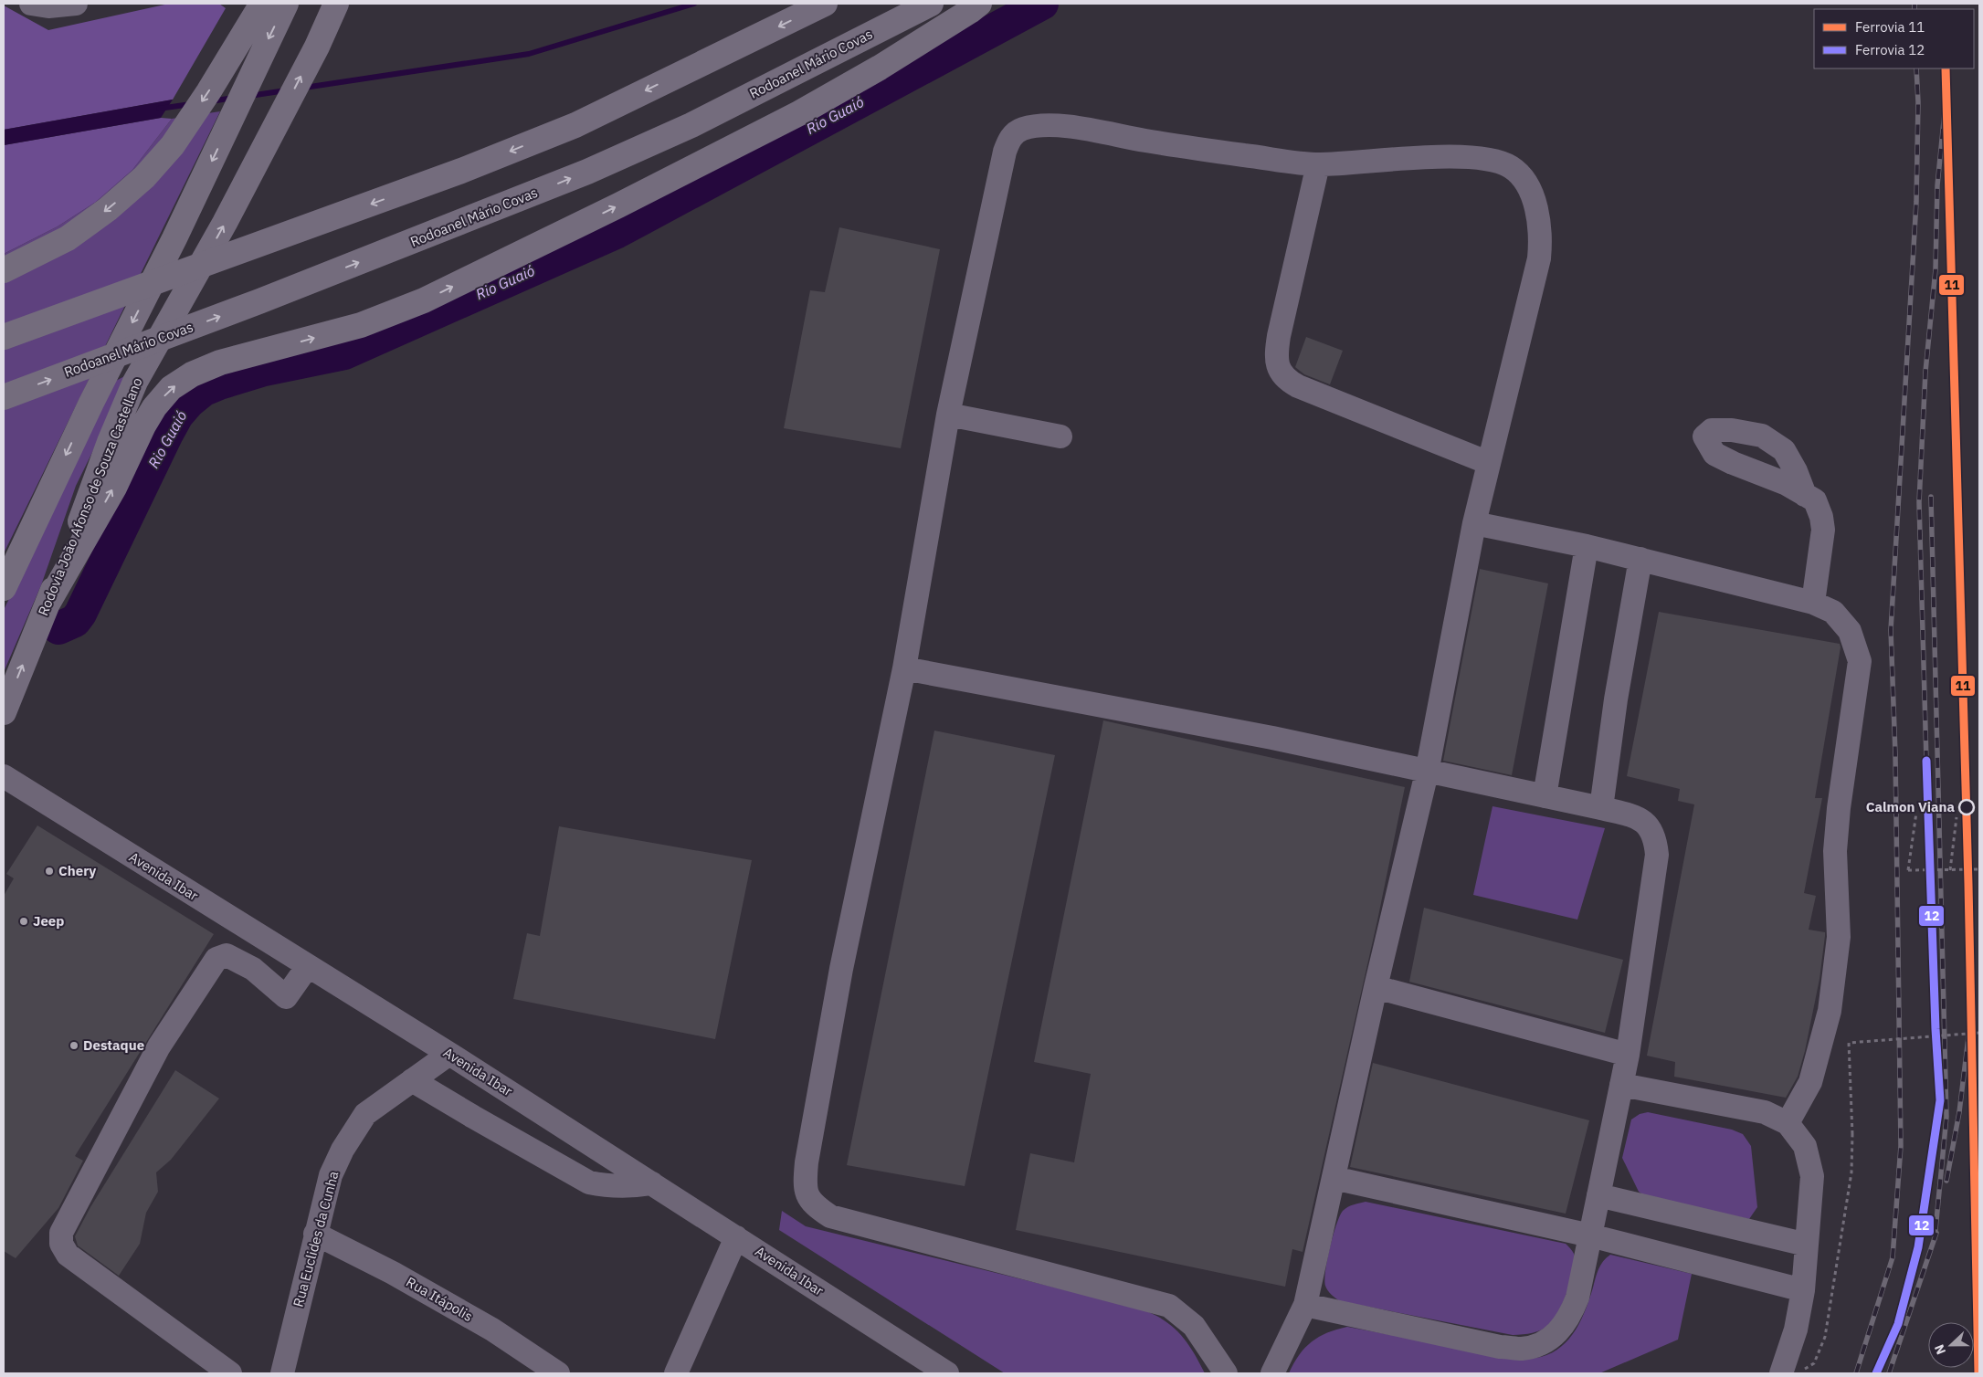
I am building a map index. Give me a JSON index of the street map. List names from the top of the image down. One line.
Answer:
{"streets":{"highway":["Rodoanel Mário Covas","Rodovia João Afonso de Souza Castellano"],"street":["Avenida Ibar","Rua Euclides da Cunha","Rua Itápolis"]},"crossings":[["Avenida Ibar","Rua Euclides da Cunha"],["Rua Euclides da Cunha","Rua Itápolis"]],"water":["Rio Guaió"],"places":["Calmon Viana","Chery","Jeep","Destaque"],"lines":["rail line 11","rail line 12"],"legend":["Ferrovia 11","Ferrovia 12"],"north":"left"}
